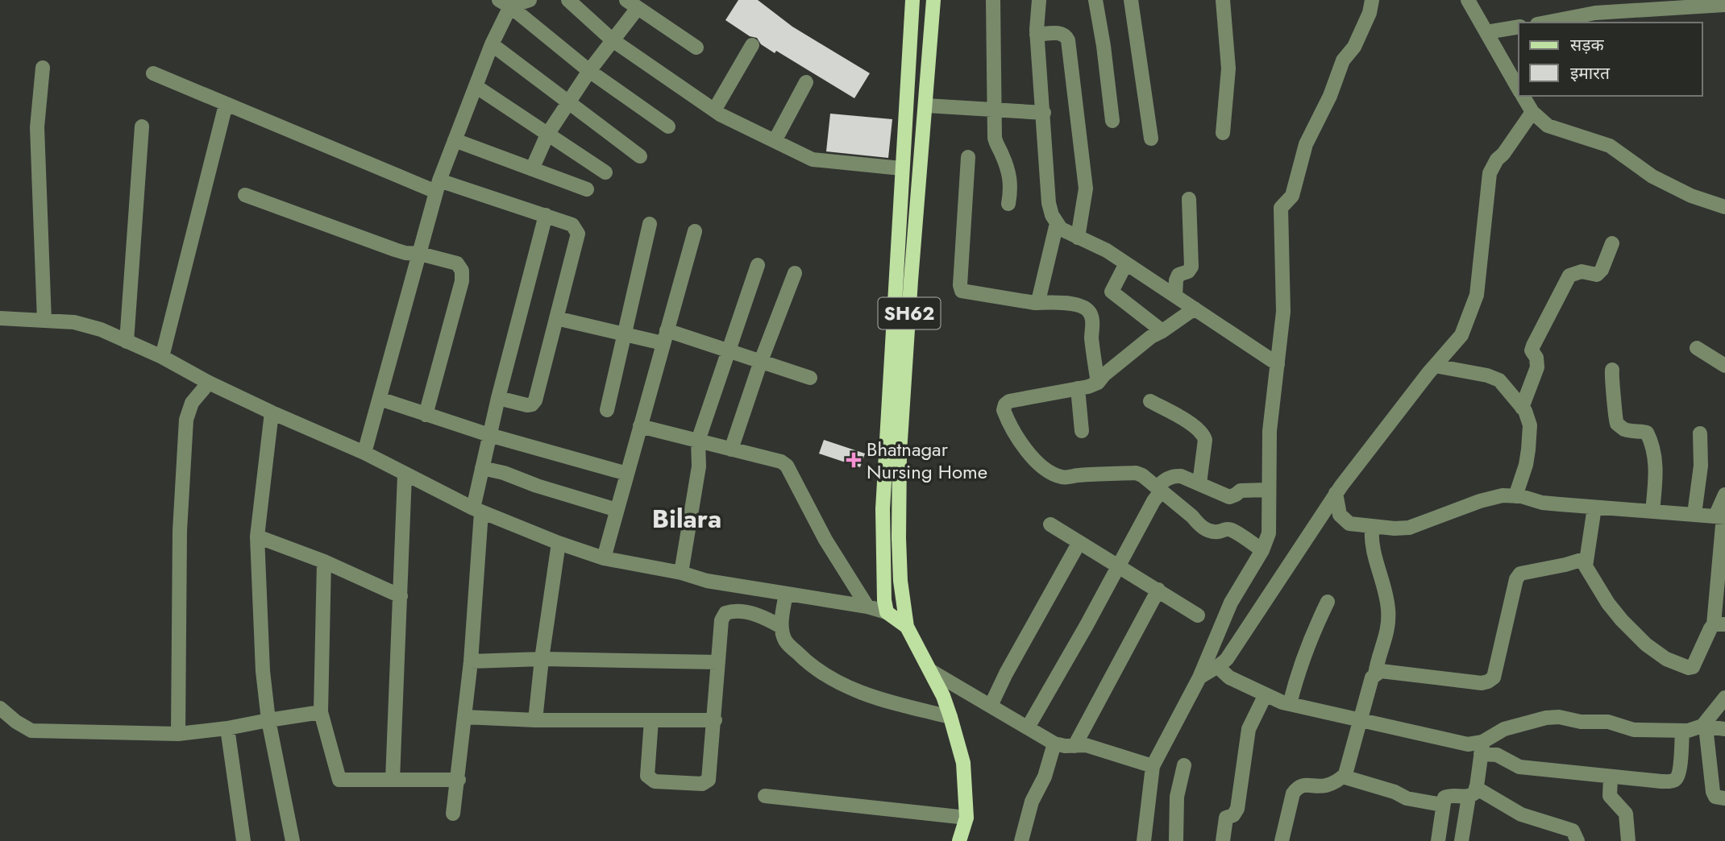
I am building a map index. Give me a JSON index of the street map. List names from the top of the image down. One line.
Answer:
{"streets":{"main road":["SH62"]},"districts":["Bilara"],"places":{"health":["Bhatnagar Nursing Home"]},"legend":["सड़क","इमारत"]}
